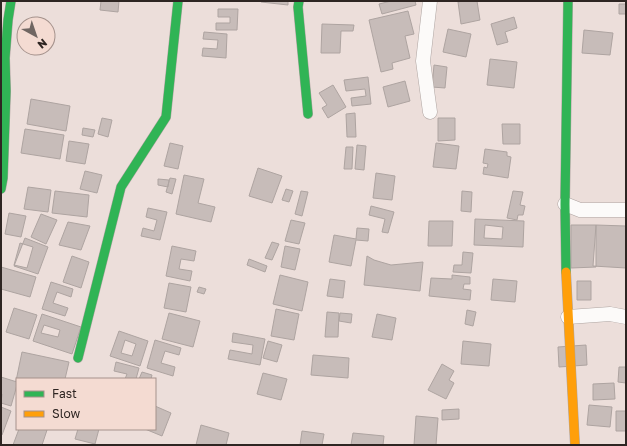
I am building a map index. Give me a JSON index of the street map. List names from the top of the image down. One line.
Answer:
{"legend":["Fast","Slow"],"north":"bottom right"}
